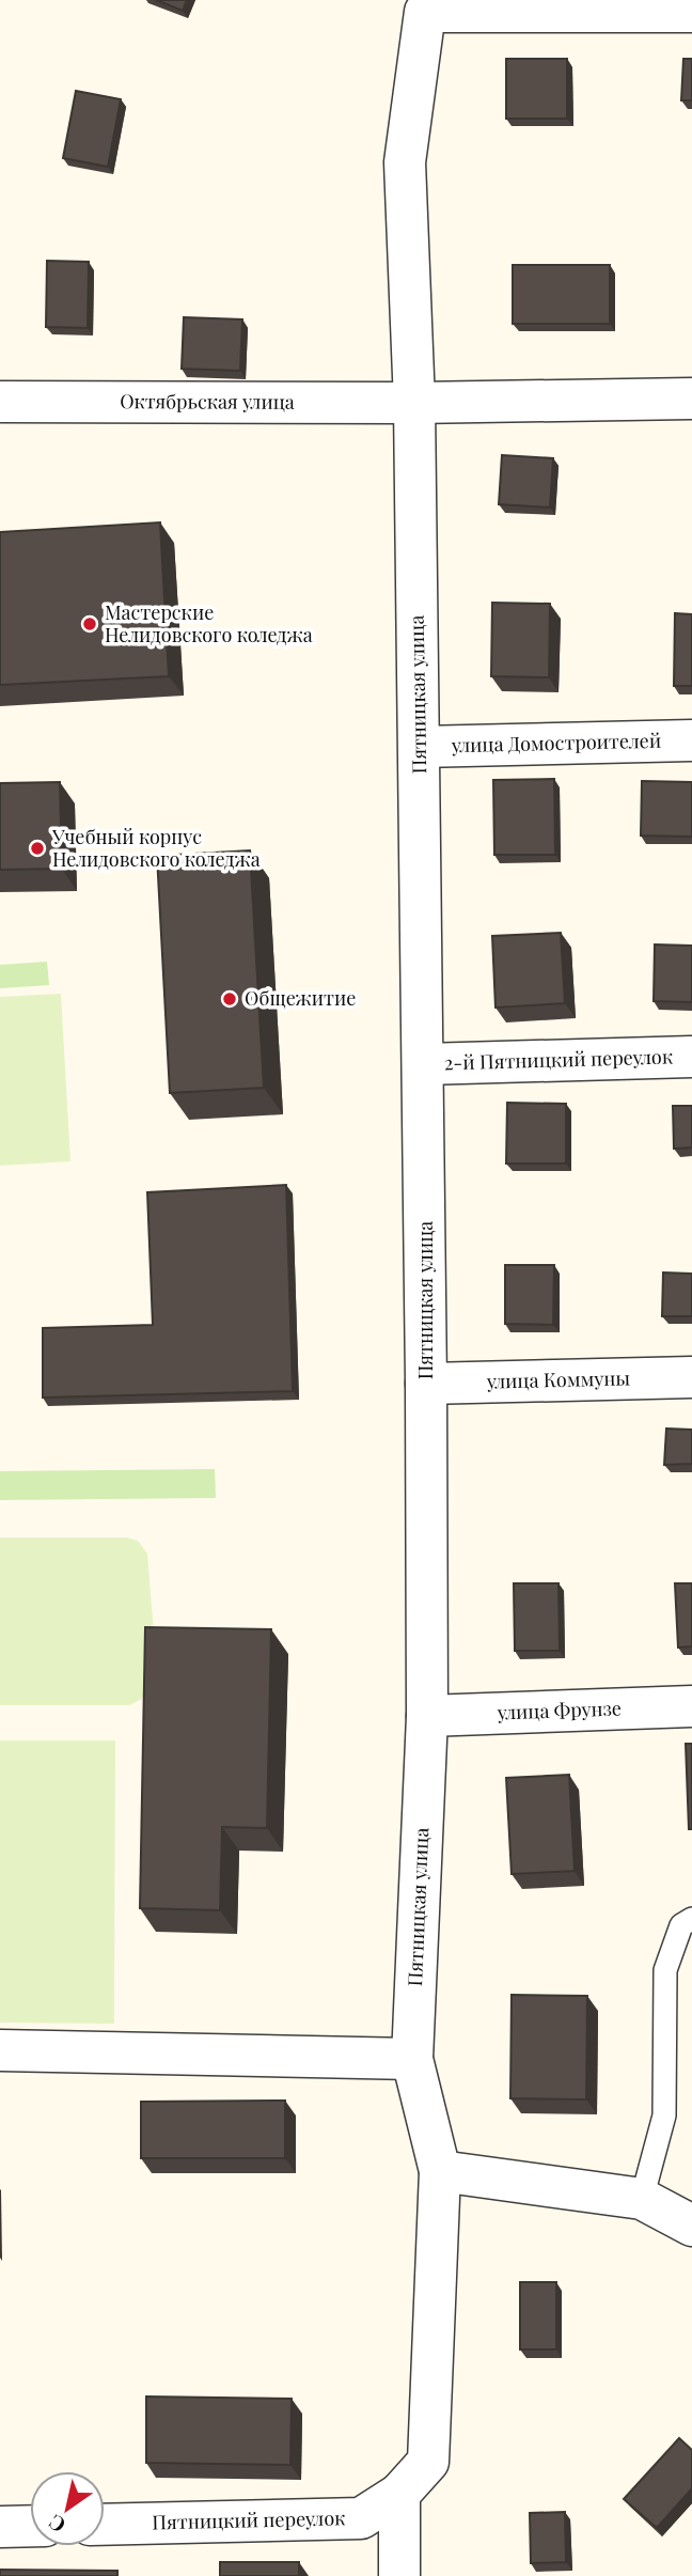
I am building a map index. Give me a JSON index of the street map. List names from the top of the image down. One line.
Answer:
{"streets":{"street":["Октябрьская улица","Пятницкая улица","улица Домостроителей","2-й Пятницкий переулок","улица Коммуны","улица Фрунзе","Пятницкий переулок"]},"crossings":[["Октябрьская улица","Пятницкая улица"],["Пятницкая улица","улица Домостроителей"],["Пятницкая улица","2-й Пятницкий переулок"],["Пятницкая улица","улица Коммуны"],["Пятницкая улица","улица Фрунзе"],["Пятницкая улица","Пятницкий переулок"]],"places":["Мастерские Нелидовского коледжа","Учебный корпус Нелидовского коледжа","Общежитие"],"north":"bottom left"}
